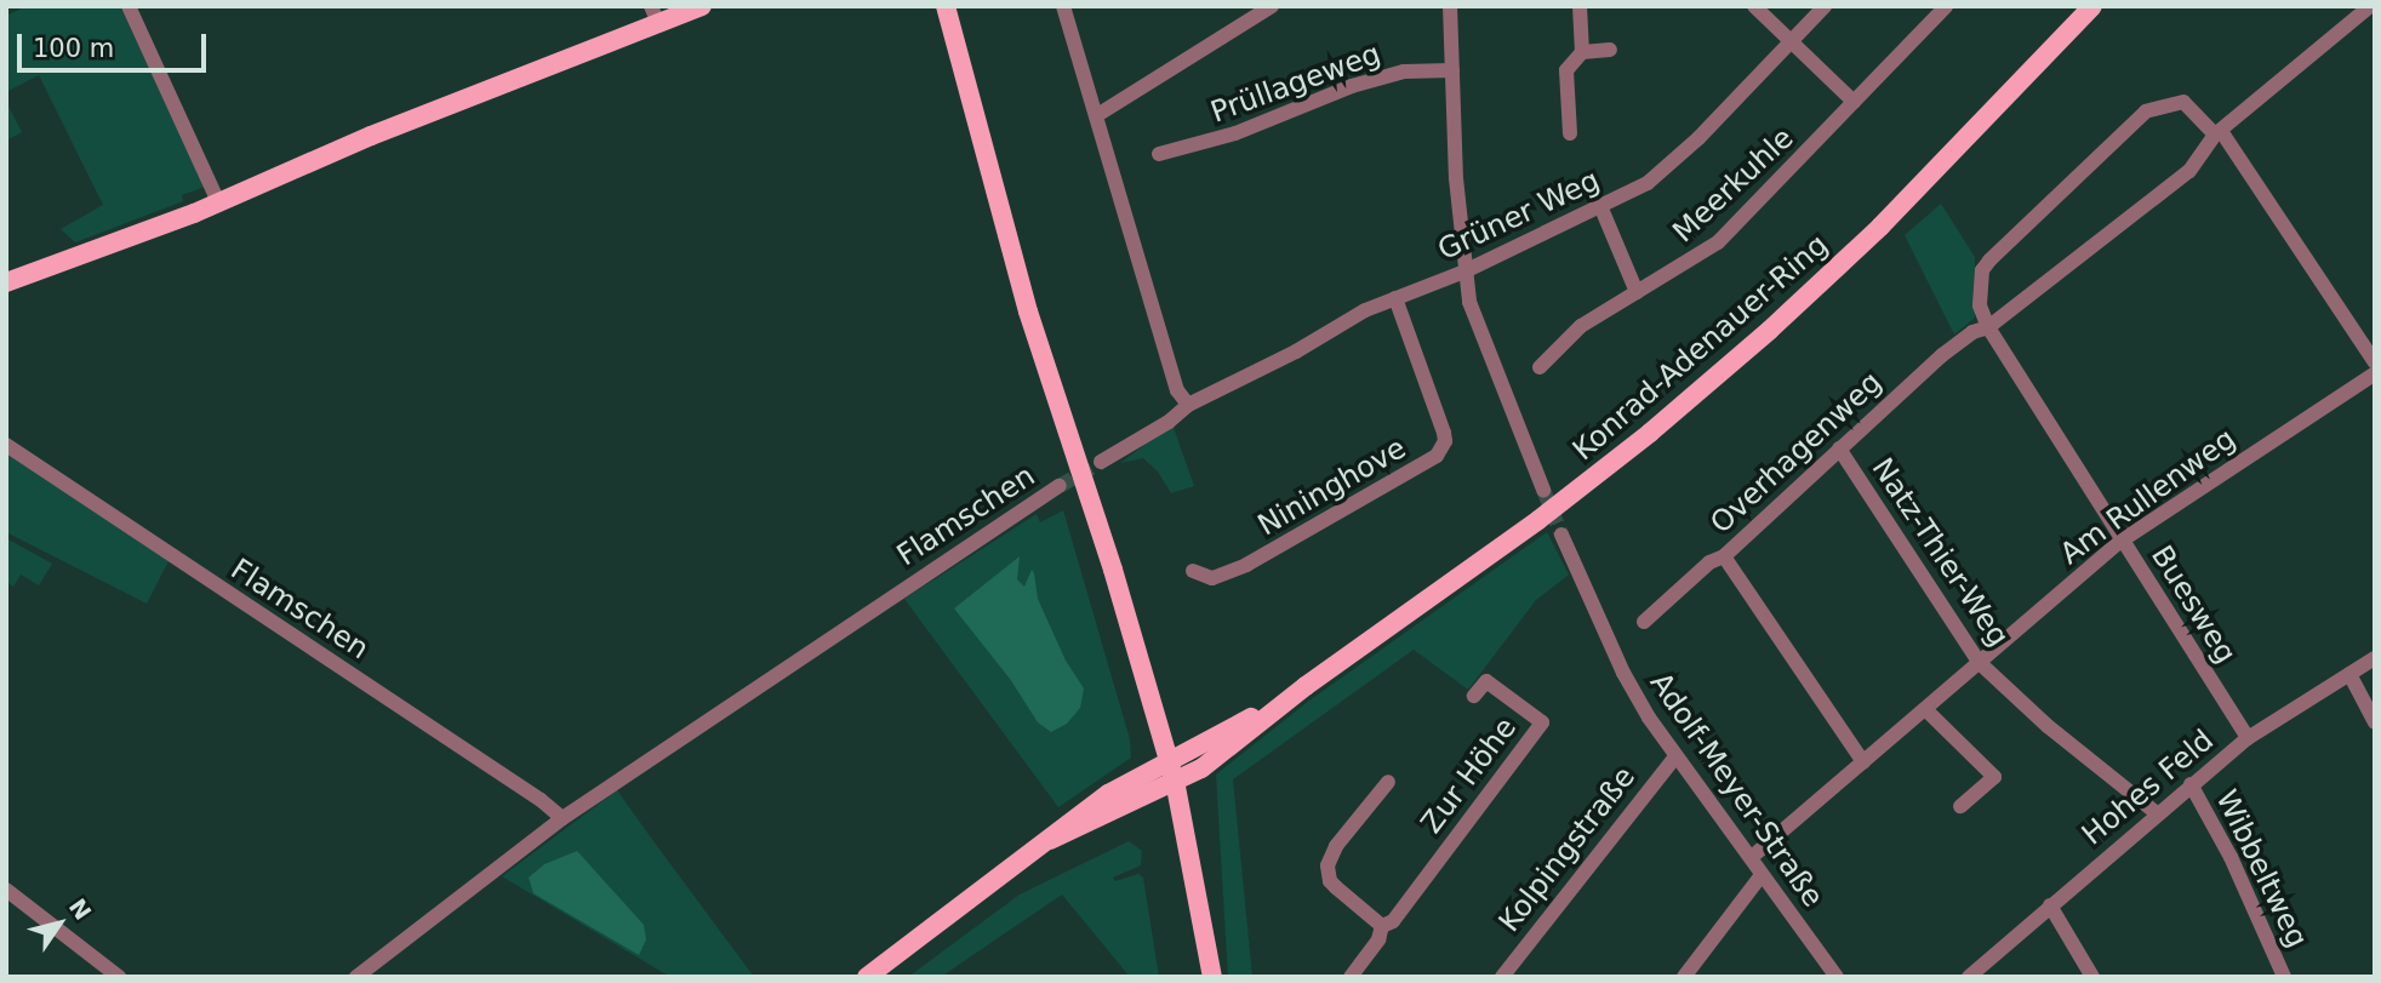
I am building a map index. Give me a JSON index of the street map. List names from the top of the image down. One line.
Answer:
{"streets":{"main road":["Konrad-Adenauer-Ring"],"street":["Prüllageweg","Meerkuhle","Grüner Weg","Overhagenweg","Nininghove","Am Rullenweg","Flamschen","Natz-Thier-Weg","Buesweg","Zur Höhe","Hohes Feld","Adolf-Meyer-Straße","Kolpingstraße","Wibbeltweg"]},"crossings":[["Grüner Weg","Nininghove"],["Overhagenweg","Natz-Thier-Weg"],["Overhagenweg","Buesweg"],["Am Rullenweg","Natz-Thier-Weg"],["Am Rullenweg","Buesweg"],["Am Rullenweg","Adolf-Meyer-Straße"],["Natz-Thier-Weg","Hohes Feld"],["Buesweg","Hohes Feld"],["Hohes Feld","Wibbeltweg"],["Adolf-Meyer-Straße","Kolpingstraße"]],"scale_bar":"100 m","north":"top right"}
